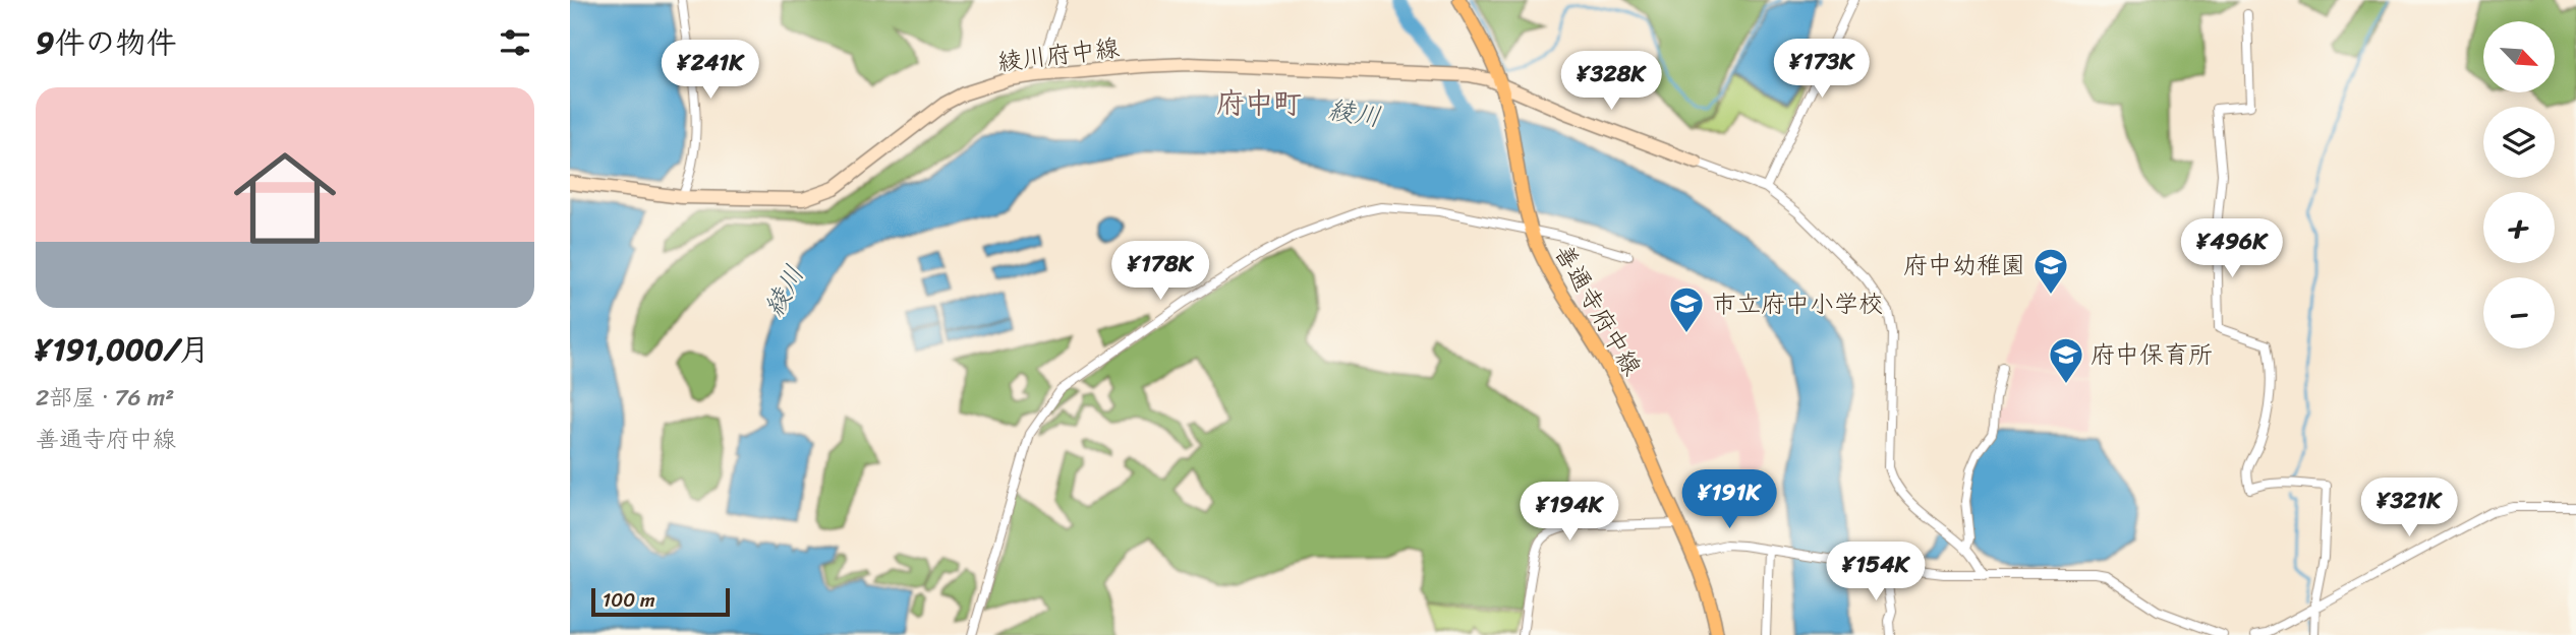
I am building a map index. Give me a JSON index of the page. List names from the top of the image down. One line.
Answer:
{"streets":{"main road":["綾川府中線","善通寺府中線"]},"crossings":[["綾川府中線","善通寺府中線"]],"districts":["府中町"],"water":["綾川"],"places":{"school or university":["府中幼稚園","市立府中小学校","府中保育所"]},"scale_bar":"100 m","north":"bottom right","page":{"heading":"9件の物件","map_buttons":["+","−"],"price":["¥173K","¥241K","¥328K","¥496K","¥178K","¥191K","¥321K","¥194K","¥154K"],"list":[{"name":"¥191,000/月","note":"2部屋 · 76 m² · 善通寺府中線"}],"scale":"100 m"}}
